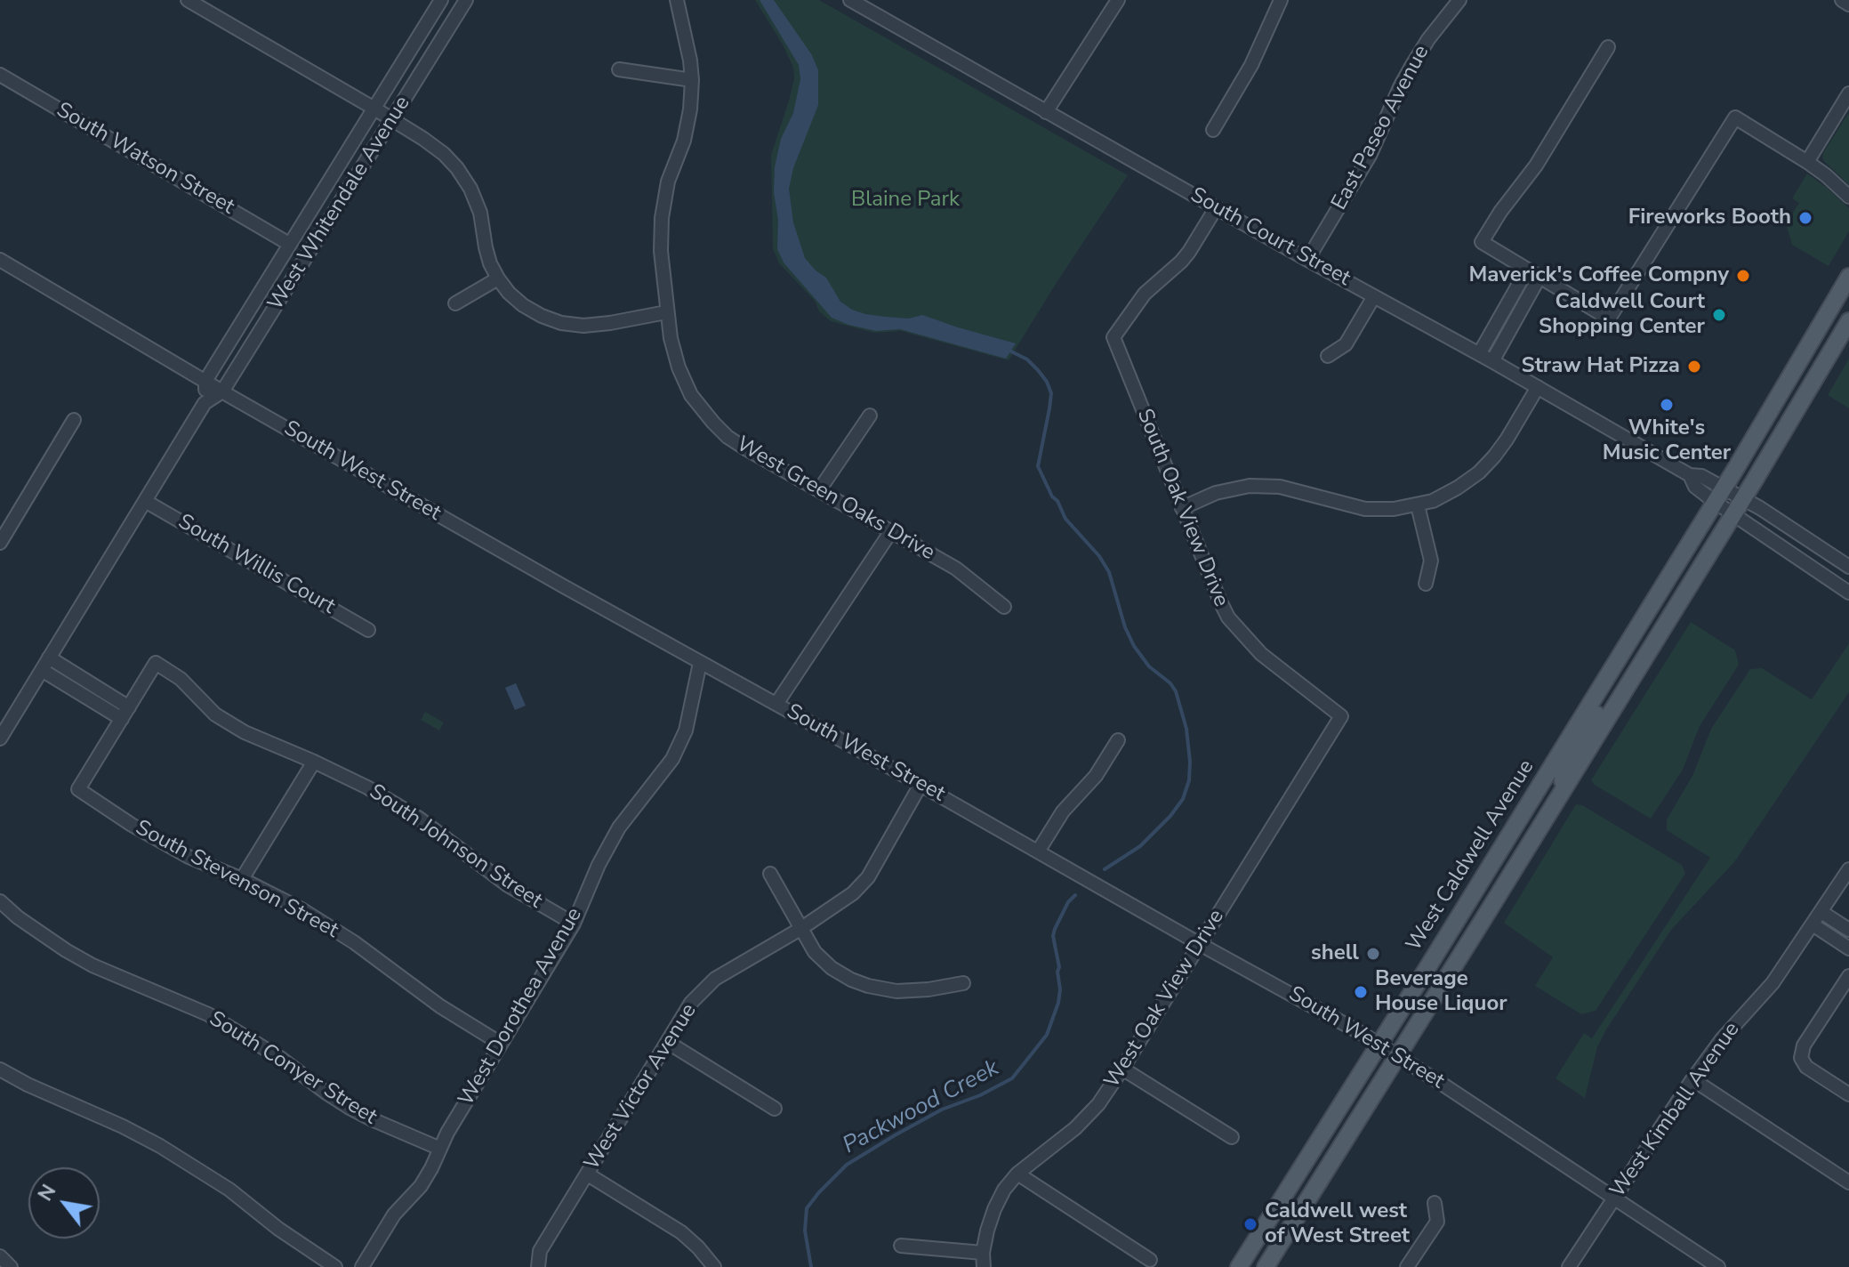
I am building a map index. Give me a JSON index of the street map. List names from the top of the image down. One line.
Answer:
{"streets":{"main road":["West Caldwell Avenue"],"street":["East Paseo Avenue","South Watson Street","West Whitendale Avenue","South Court Street","South West Street","West Green Oaks Drive","South Oak View Drive","South Willis Court","South Johnson Street","South Stevenson Street","West Oak View Drive","West Dorothea Avenue","South Conyer Street","West Victor Avenue","West Kimball Avenue"]},"crossings":[["East Paseo Avenue","South Court Street"],["South Watson Street","West Whitendale Avenue"],["West Whitendale Avenue","South West Street"],["West Whitendale Avenue","South Willis Court"],["South Court Street","South Oak View Drive"],["South Court Street","West Caldwell Avenue"],["South West Street","West Caldwell Avenue"],["South West Street","West Oak View Drive"],["South West Street","West Dorothea Avenue"],["South West Street","West Victor Avenue"],["South West Street","West Kimball Avenue"],["South Oak View Drive","West Oak View Drive"],["South Johnson Street","South Stevenson Street"],["South Johnson Street","West Dorothea Avenue"],["South Stevenson Street","West Dorothea Avenue"],["West Dorothea Avenue","South Conyer Street"]],"water":["Packwood Creek"],"parks":["Blaine Park"],"places":["Fireworks Booth","Maverick's Coffee Compny","Caldwell Court Shopping Center","Straw Hat Pizza","White's Music Center","shell","Beverage House Liquor","Caldwell west of West Street"],"north":"top left"}
